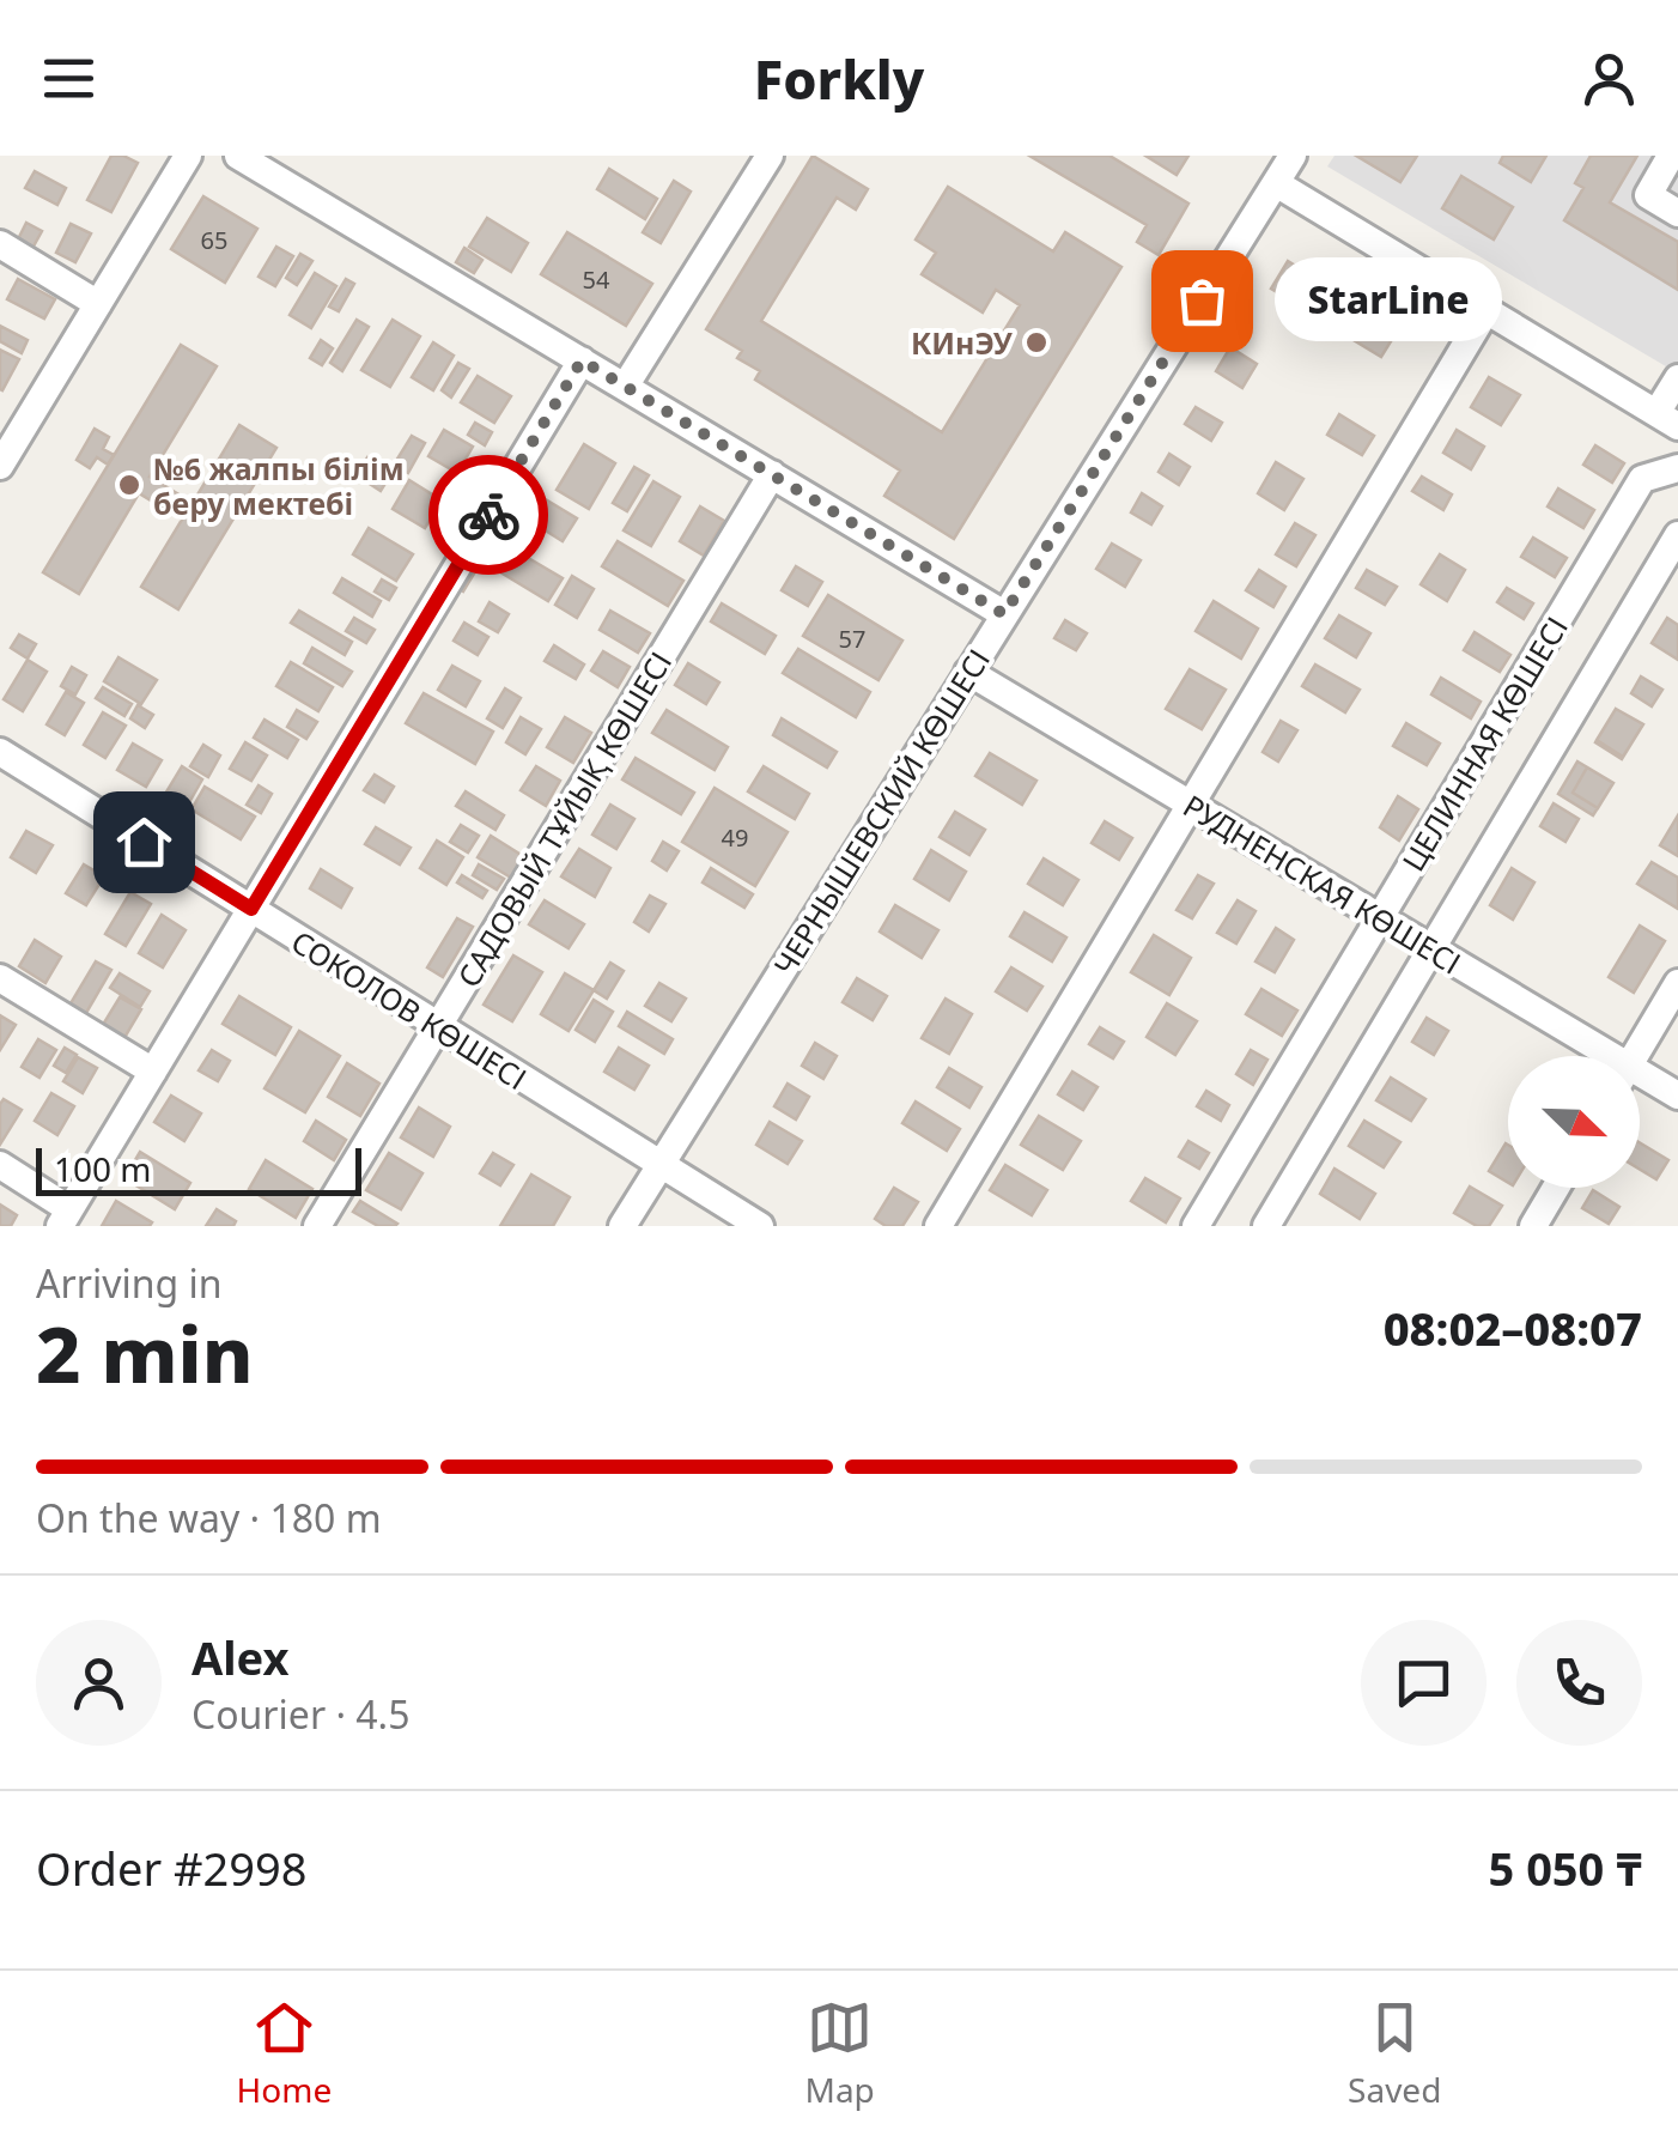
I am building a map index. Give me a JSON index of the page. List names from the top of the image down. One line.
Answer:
{"streets":{"street":["ЦЕЛИННАЯ КӨШЕСІ","ЧЕРНЫШЕВСКИЙ КӨШЕСІ","САДОВЫЙ ТҰЙЫҚ КӨШЕСІ","РУДНЕНСКАЯ КӨШЕСІ","СОКОЛОВ КӨШЕСІ"]},"crossings":[["ЦЕЛИННАЯ КӨШЕСІ","РУДНЕНСКАЯ КӨШЕСІ"],["ЧЕРНЫШЕВСКИЙ КӨШЕСІ","РУДНЕНСКАЯ КӨШЕСІ"],["ЧЕРНЫШЕВСКИЙ КӨШЕСІ","СОКОЛОВ КӨШЕСІ"],["САДОВЫЙ ТҰЙЫҚ КӨШЕСІ","СОКОЛОВ КӨШЕСІ"]],"places":["StarLine","КИнЭУ","№6 жалпы білім беру мектебі"],"house_numbers":["65","54","57","49"],"scale_bar":"100 m","north":"bottom right","page":{"header":"Forkly","bubble":"StarLine","scale":"100 m","heading":["2 min","Arriving in","08:02–08:07"],"panel":["Alex","Courier · 4.5","Order #2998","5 050 ₸"],"bar":"On the way · 180 m","tabs":["Home","Map","Saved"]}}
